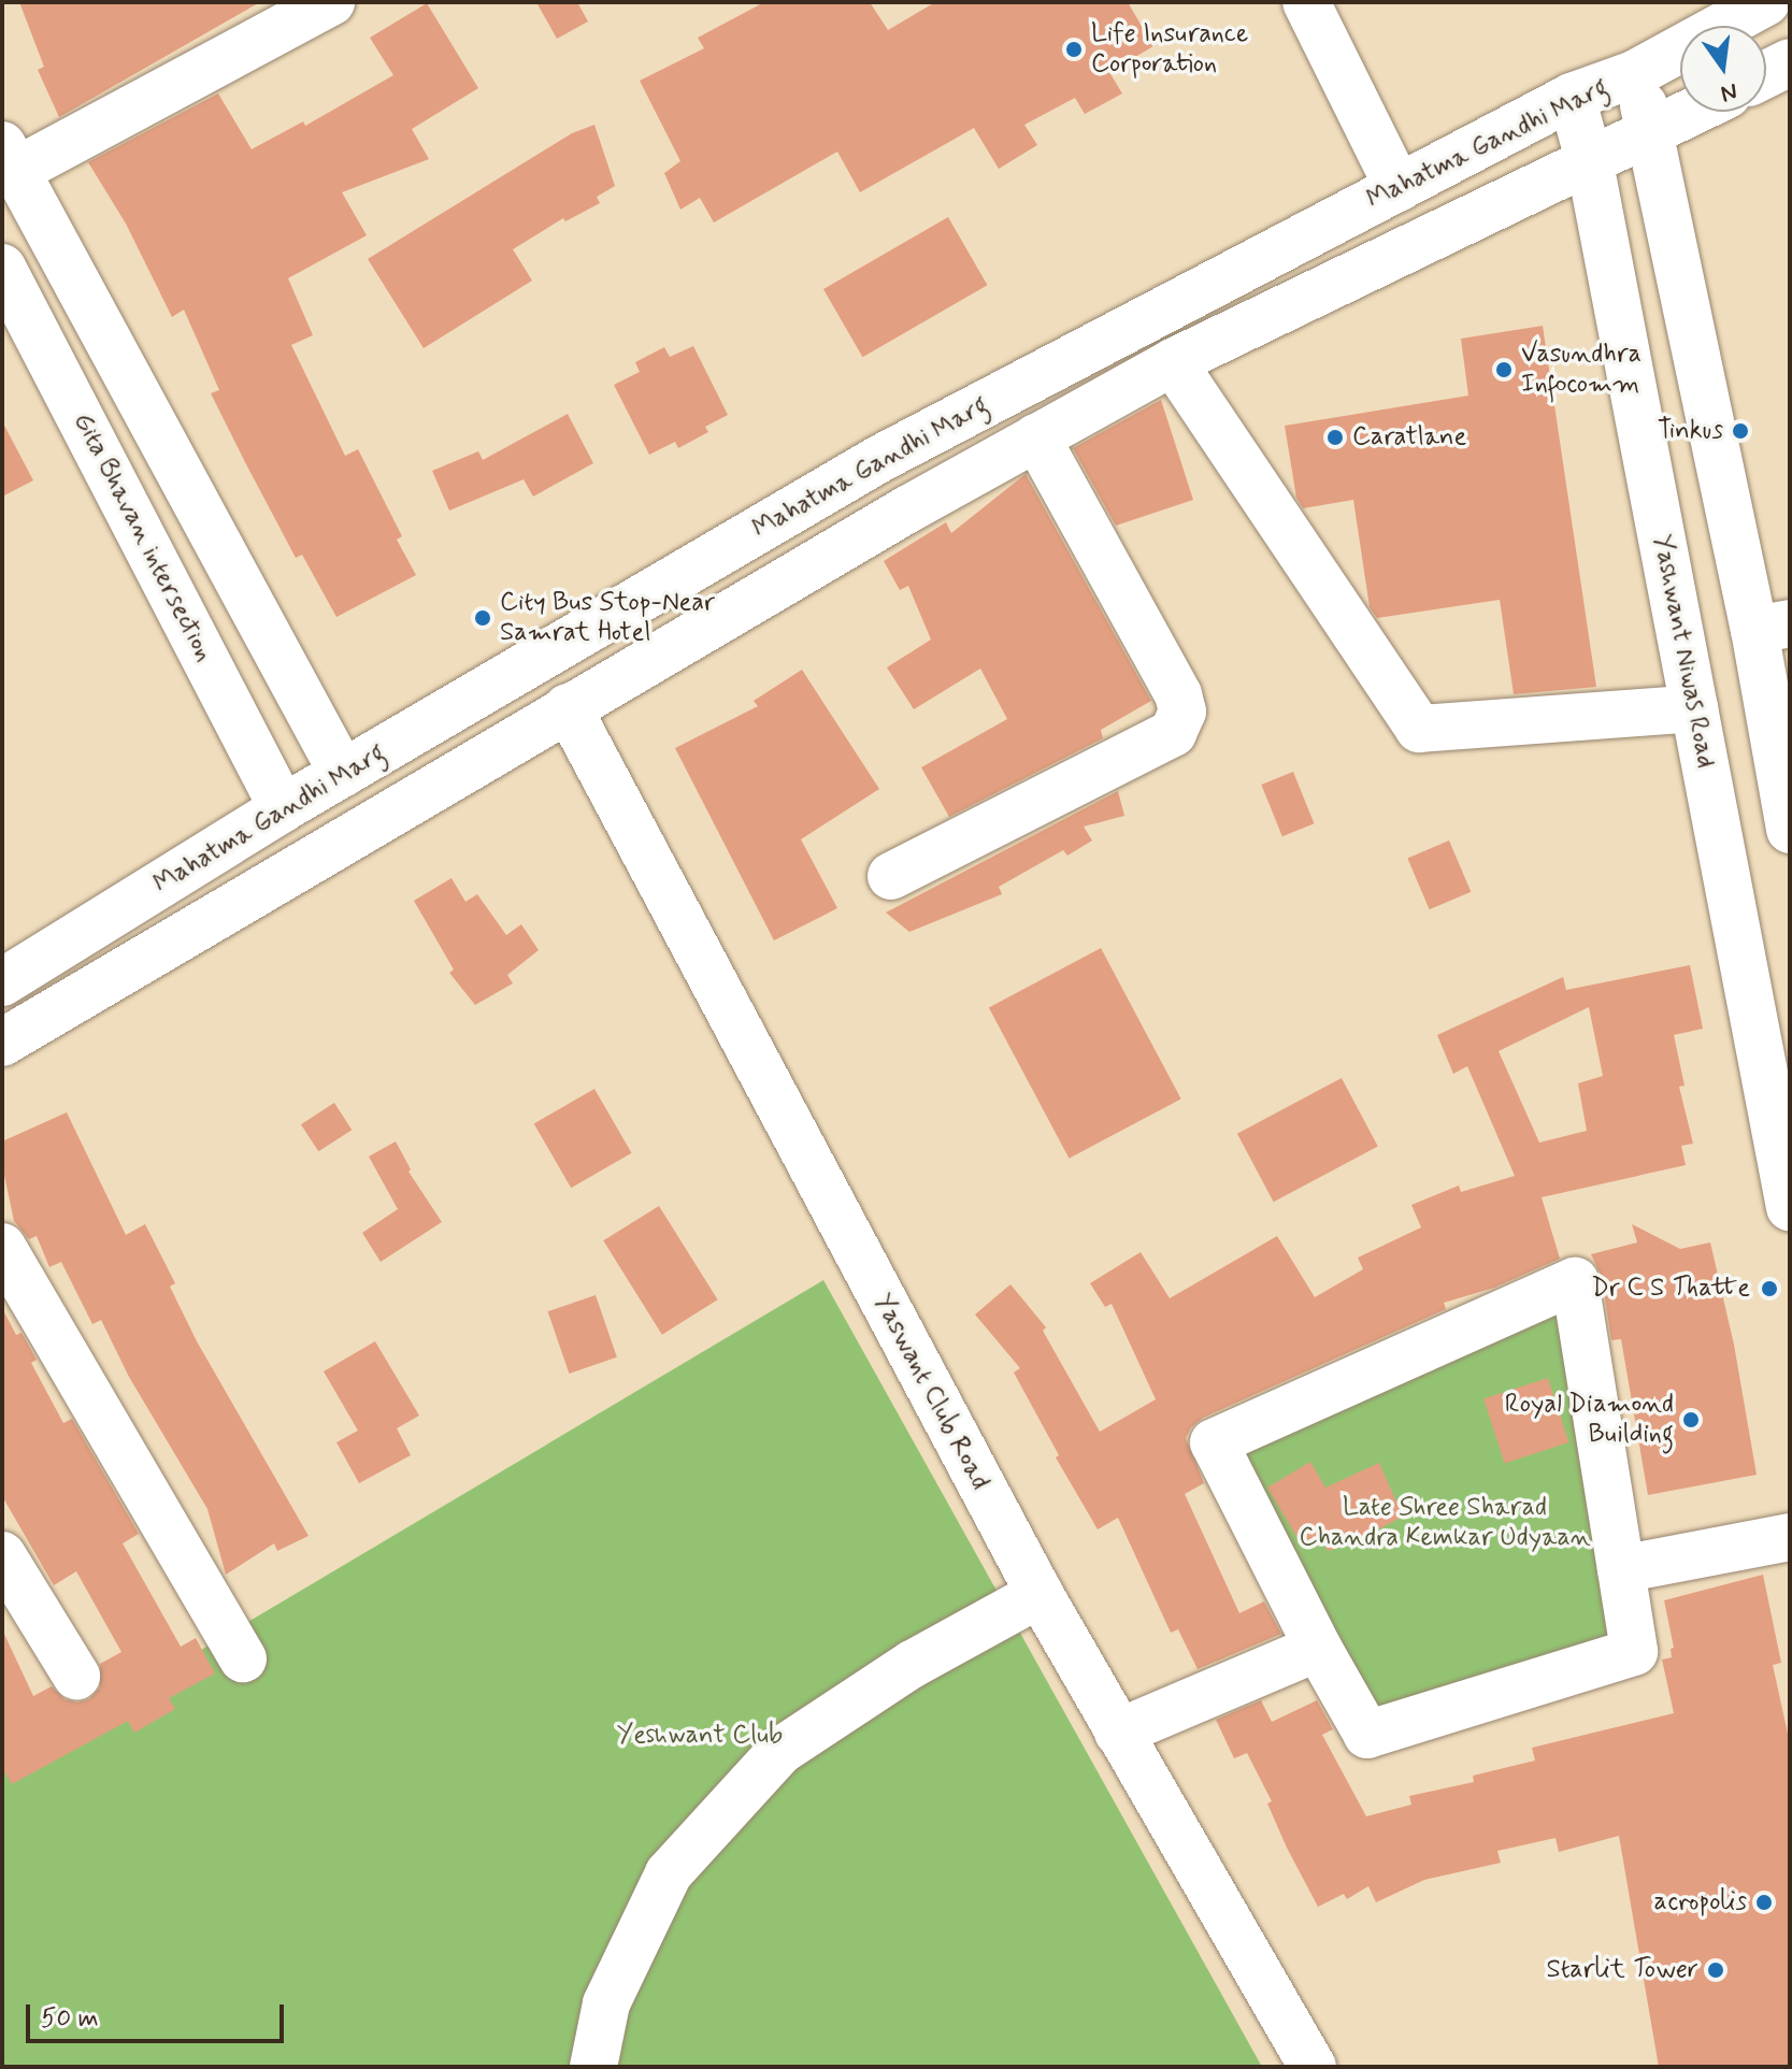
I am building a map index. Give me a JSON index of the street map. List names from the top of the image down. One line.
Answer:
{"streets":{"street":["Mahatma Gandhi Marg","Gita Bhavan intersection","Yashwant Niwas Road","Yaswant Club Road"]},"crossings":[["Mahatma Gandhi Marg","Gita Bhavan intersection"],["Mahatma Gandhi Marg","Yashwant Niwas Road"],["Mahatma Gandhi Marg","Yaswant Club Road"]],"parks":["Late Shree Sharad Chandra Kemkar Udyaan","Yeshwant Club"],"places":["Life Insurance Corporation","Vasundhra Infocomm","Tinkus","Caratlane","City Bus Stop-Near Samrat Hotel","Dr C S Thatte","Royal Diamond Building","acropolis","Starlit Tower"],"scale_bar":"50 m","north":"bottom"}
